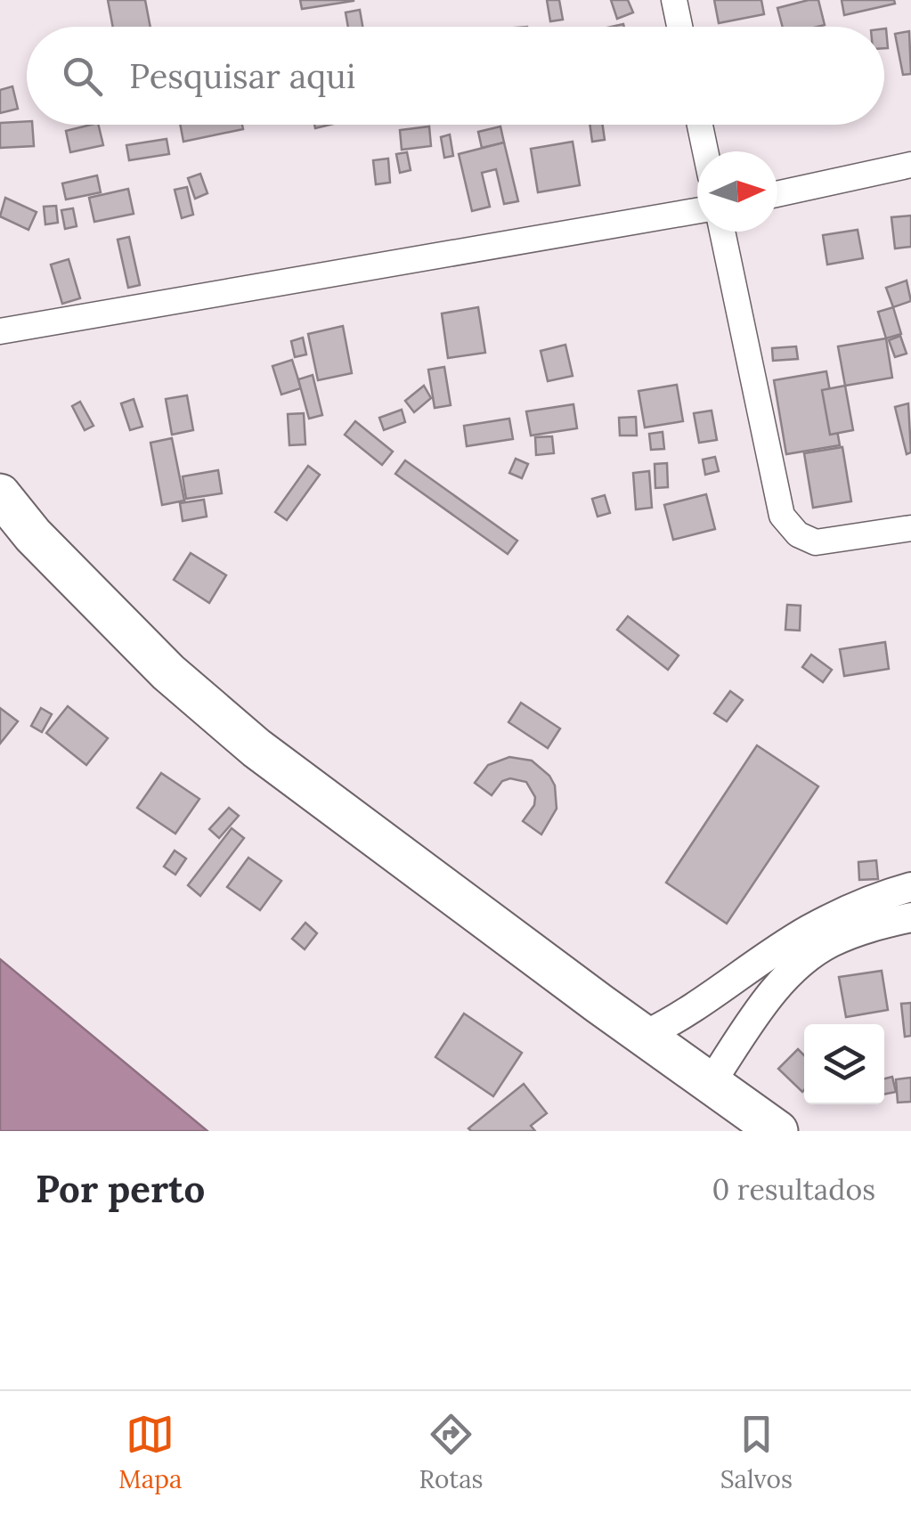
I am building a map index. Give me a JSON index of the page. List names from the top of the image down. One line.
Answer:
{"north":"right","page":{"search":"Pesquisar aqui","heading":["Por perto","0 resultados"],"nav":["Mapa","Rotas","Salvos"]}}
